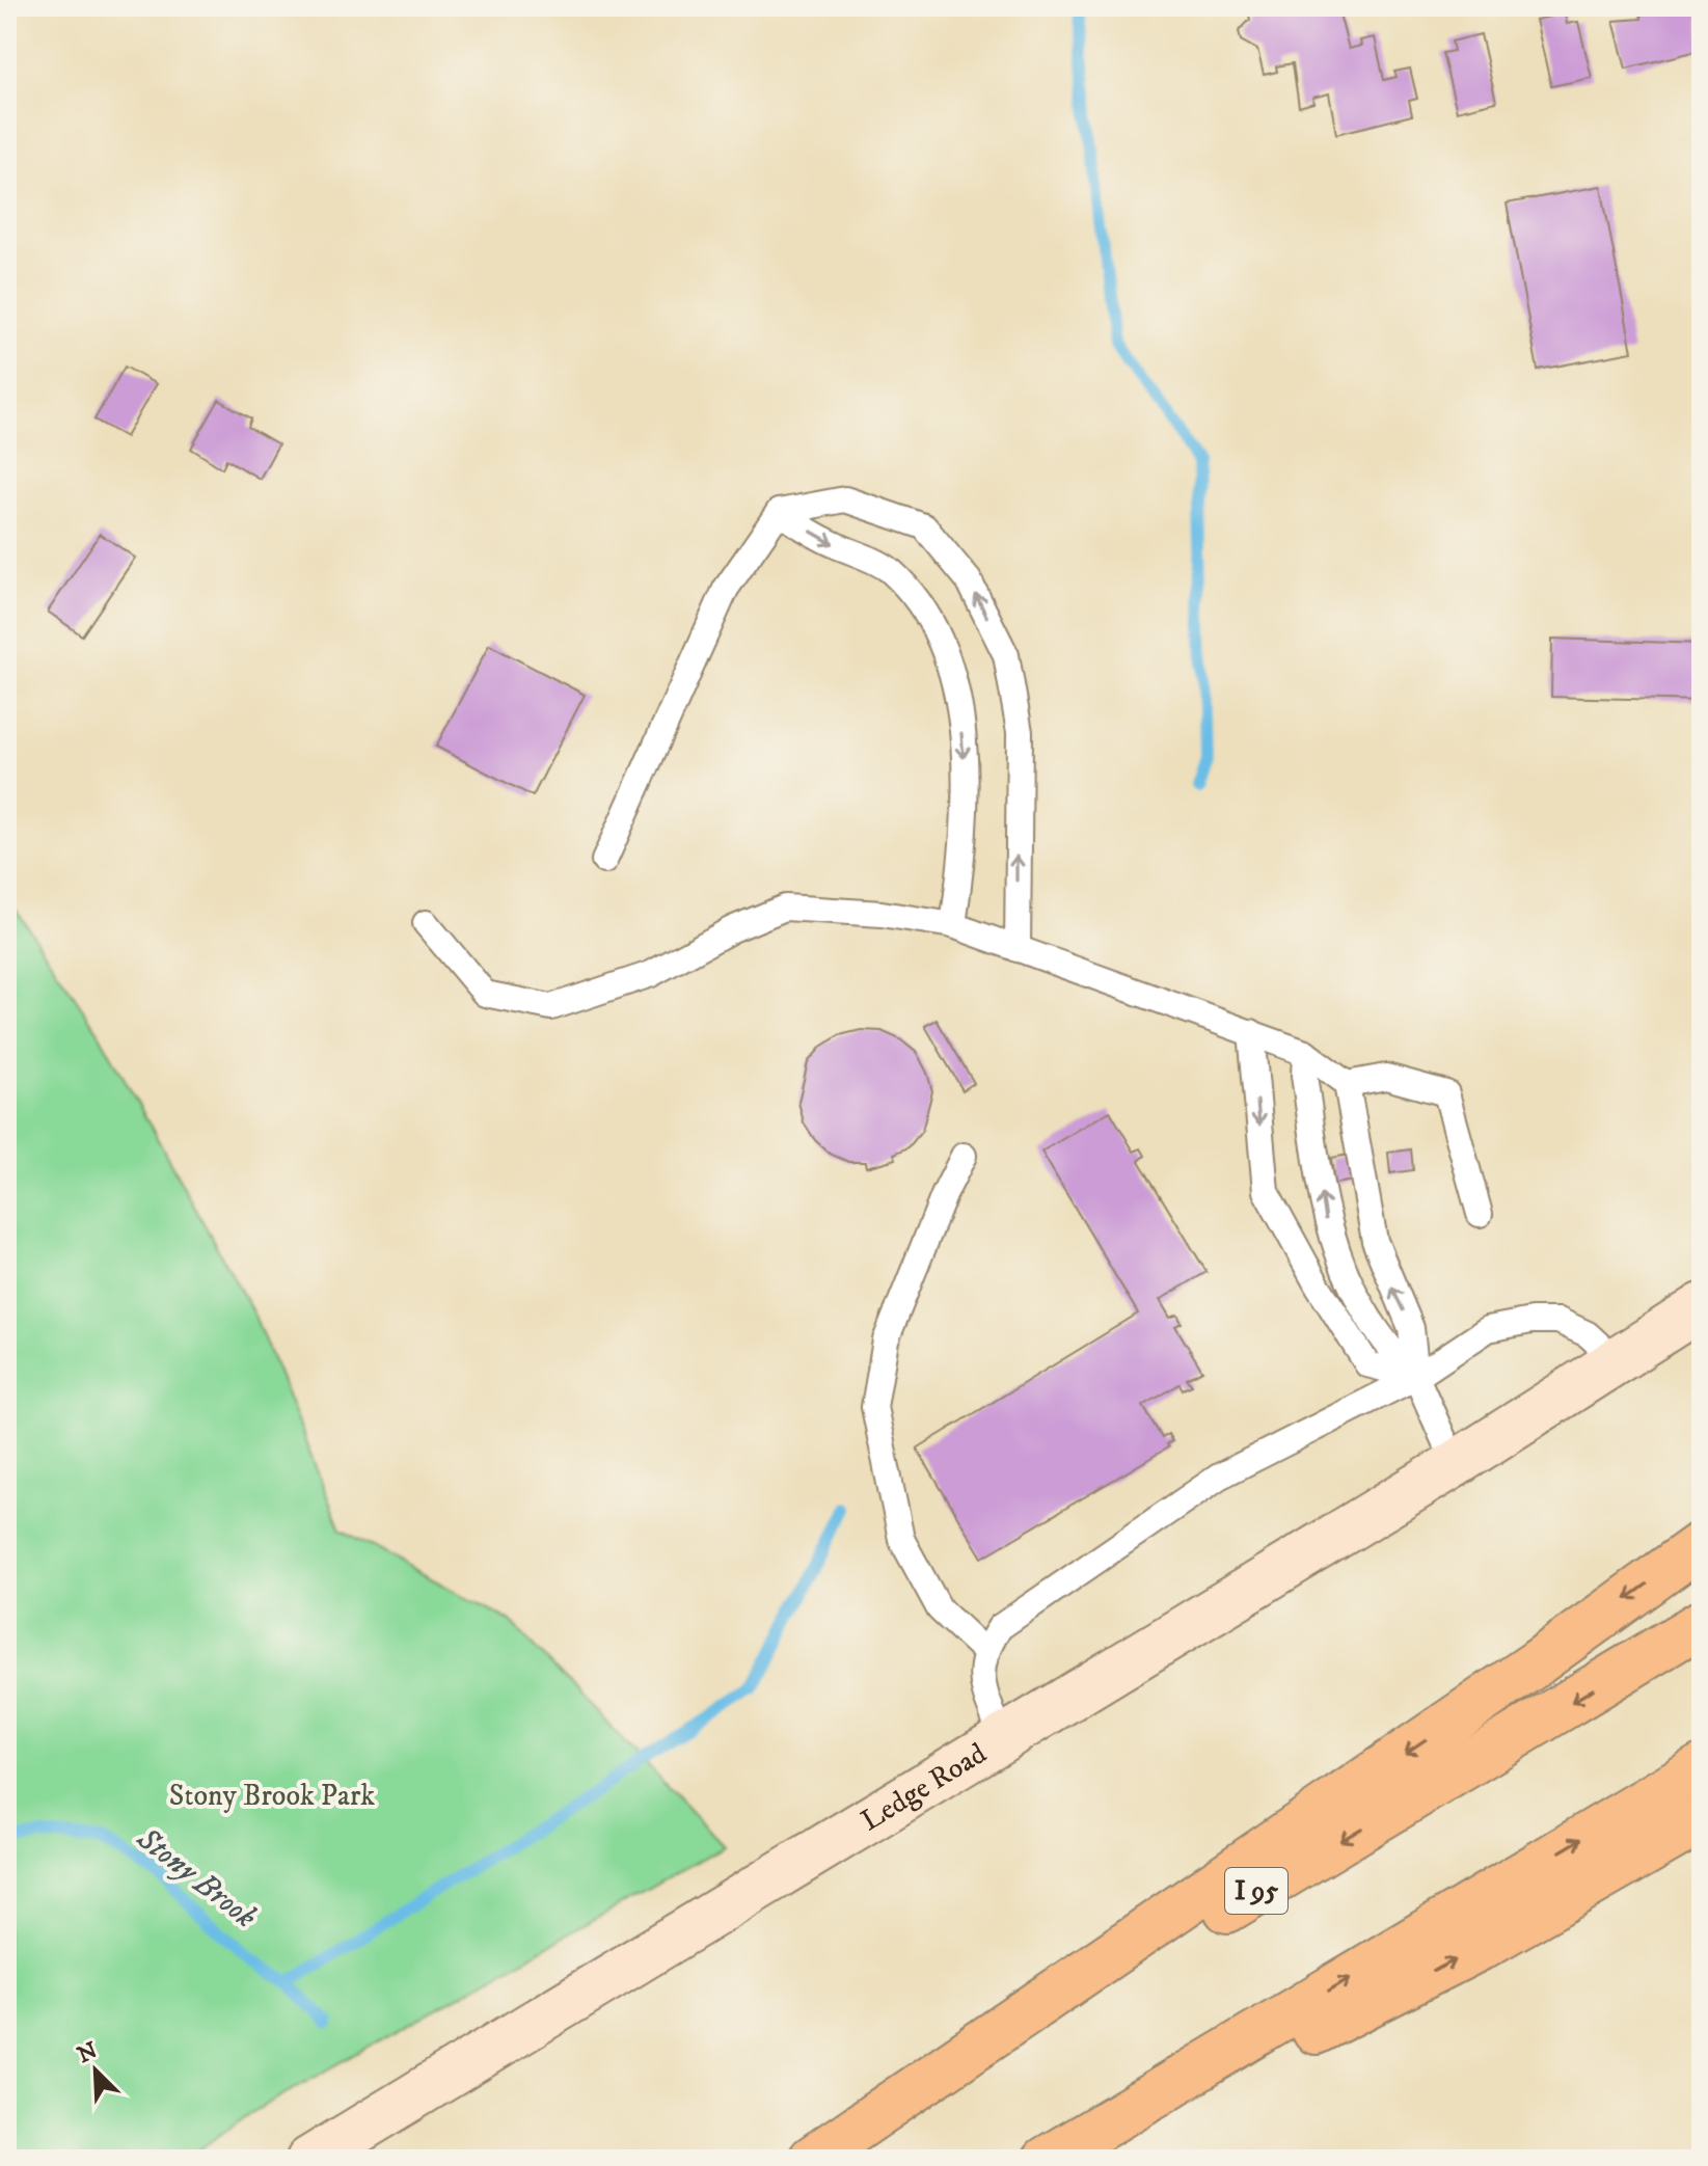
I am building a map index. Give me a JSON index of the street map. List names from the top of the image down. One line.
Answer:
{"streets":{"highway":["I 95"],"main road":["Ledge Road"]},"water":["Stony Brook"],"parks":["Stony Brook Park"],"north":"top left"}
